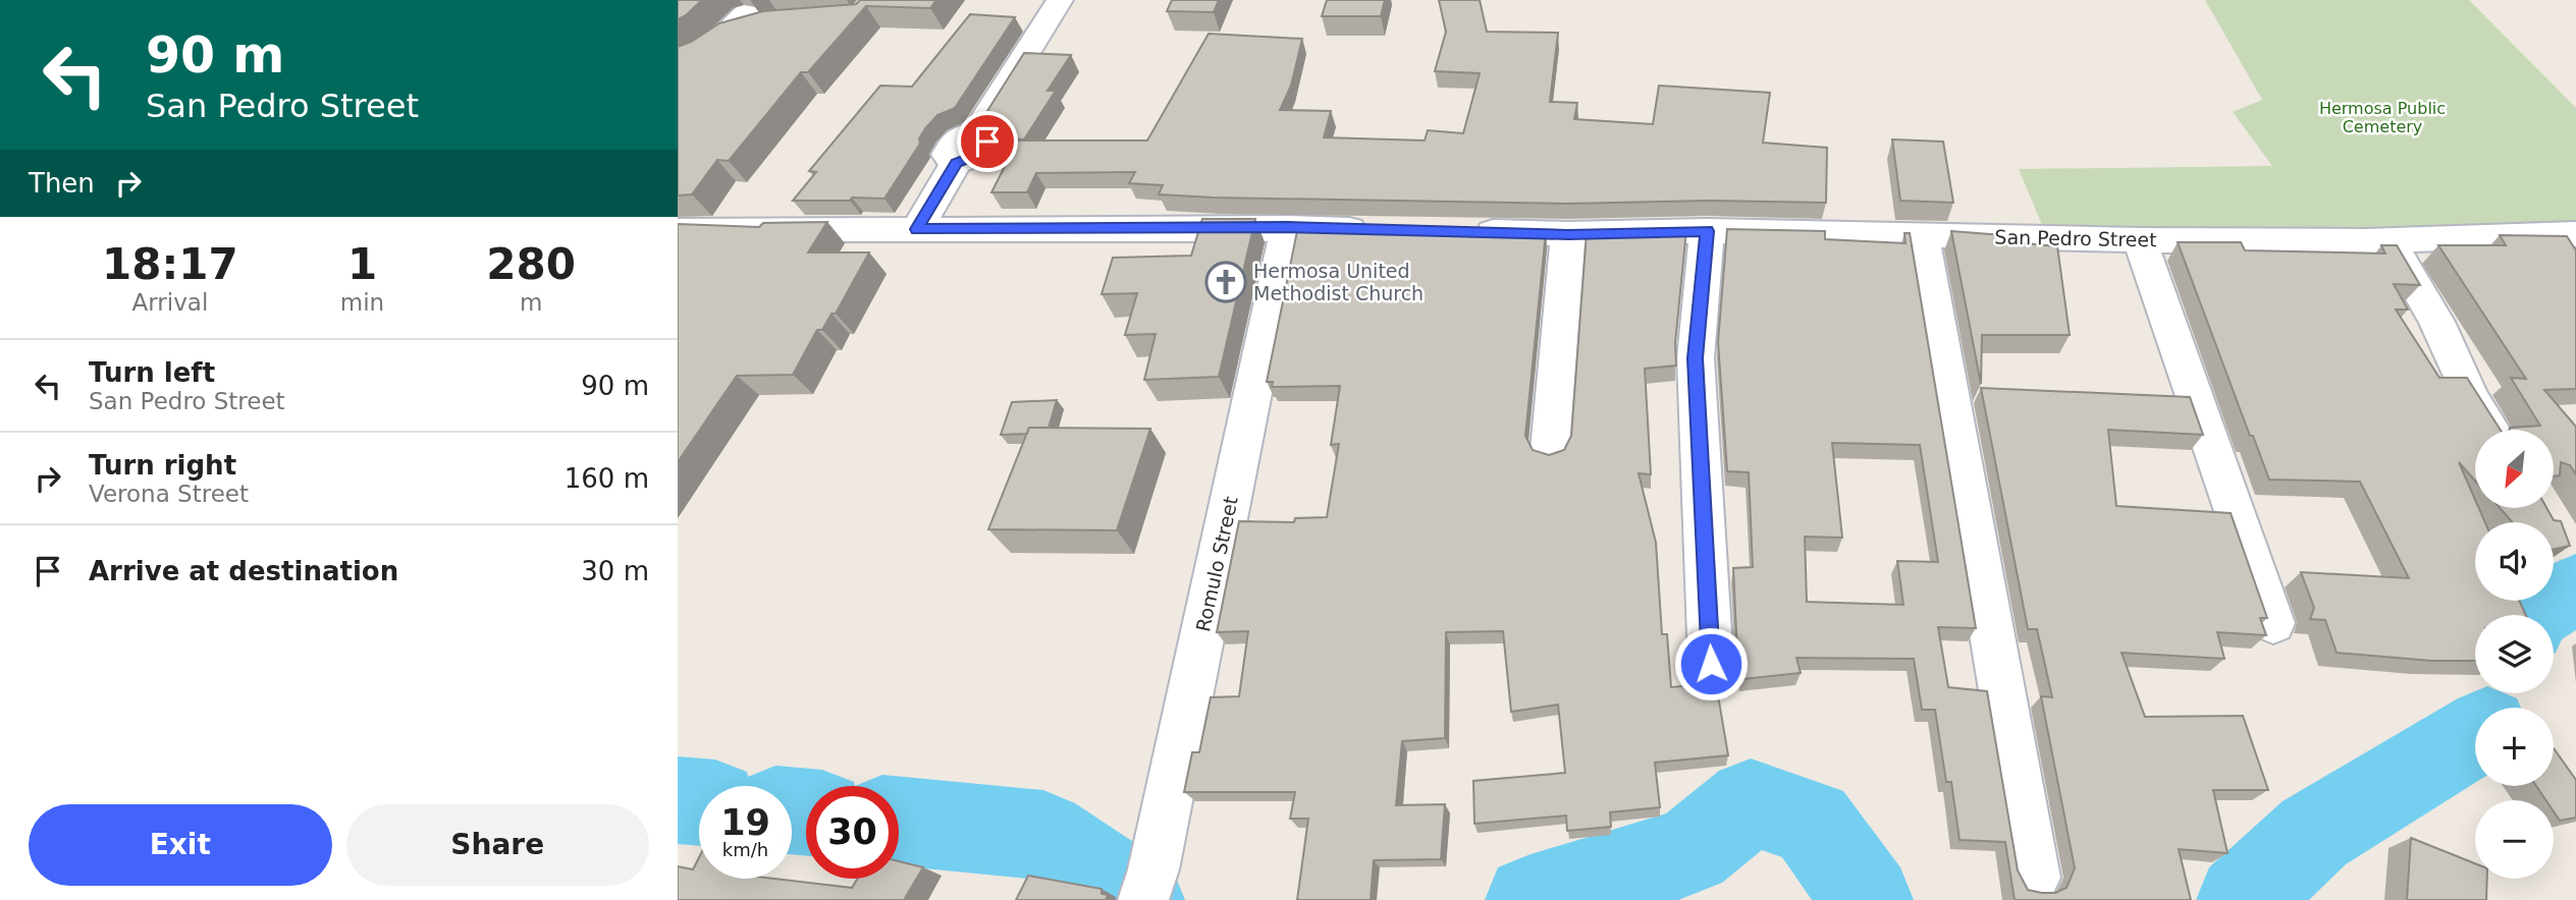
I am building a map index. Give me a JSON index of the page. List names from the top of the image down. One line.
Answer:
{"streets":{"street":["San Pedro Street","Romulo Street"]},"parks":["Hermosa Public Cemetery"],"places":{"church":["Hermosa United Methodist Church"]},"north":"bottom left","page":{"turn":["90 m","San Pedro Street"],"then":"Then","eta":["18:17","Arrival","1","min","280","m"],"list":[{"name":"Turn left","note":"San Pedro Street","value":"90 m"},{"name":"Turn right","note":"Verona Street","value":"160 m"},{"name":"Arrive at destination","value":"30 m"}],"map_buttons":["+","−"],"speed":"19 km/h","limit":"30","buttons":["Exit","Share"]}}
